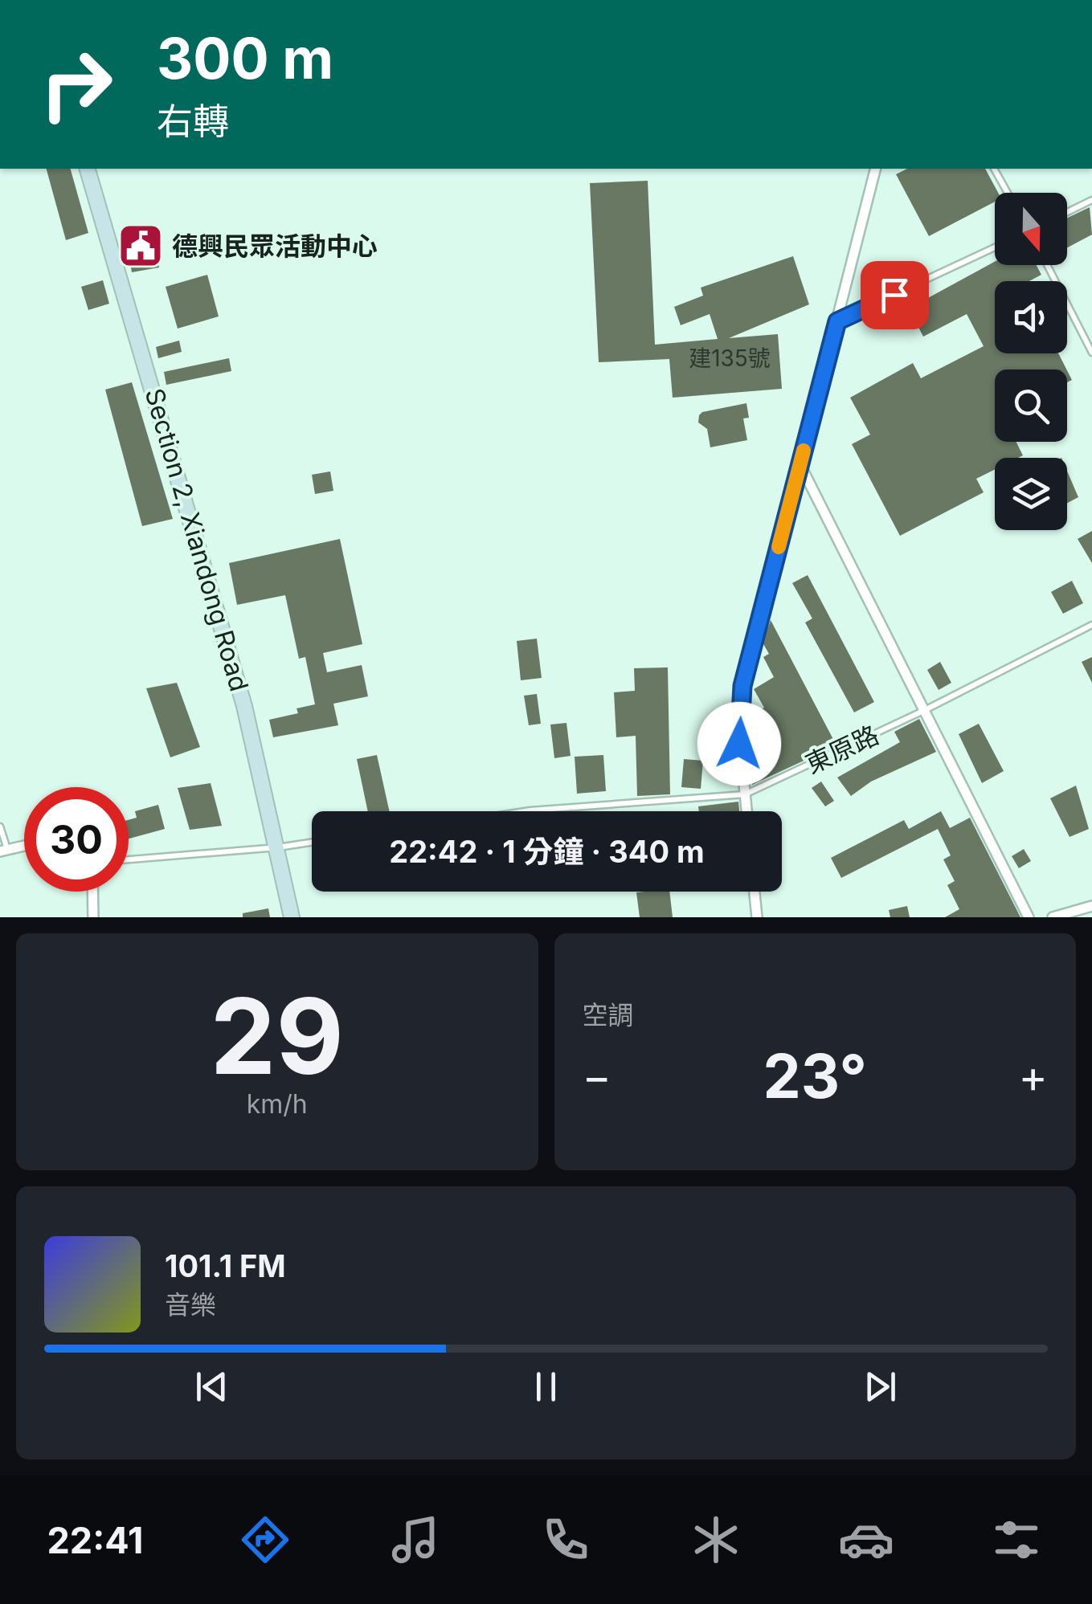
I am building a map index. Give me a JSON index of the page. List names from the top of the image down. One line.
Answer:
{"streets":{"main road":["Section 2, Xiandong Road"],"lane":["東原路"]},"places":{"public building":["德興民眾活動中心"]},"house_numbers":["建135號"],"north":"bottom","page":{"turn":["300 m","右轉"],"limit":"30","trip":"22:42 · 1 分鐘 · 340 m","tile":[["29","km/h"],"空調"],"heat":["−","23°","+"],"song":["101.1 FM","音樂"],"tabs":"22:41"}}
